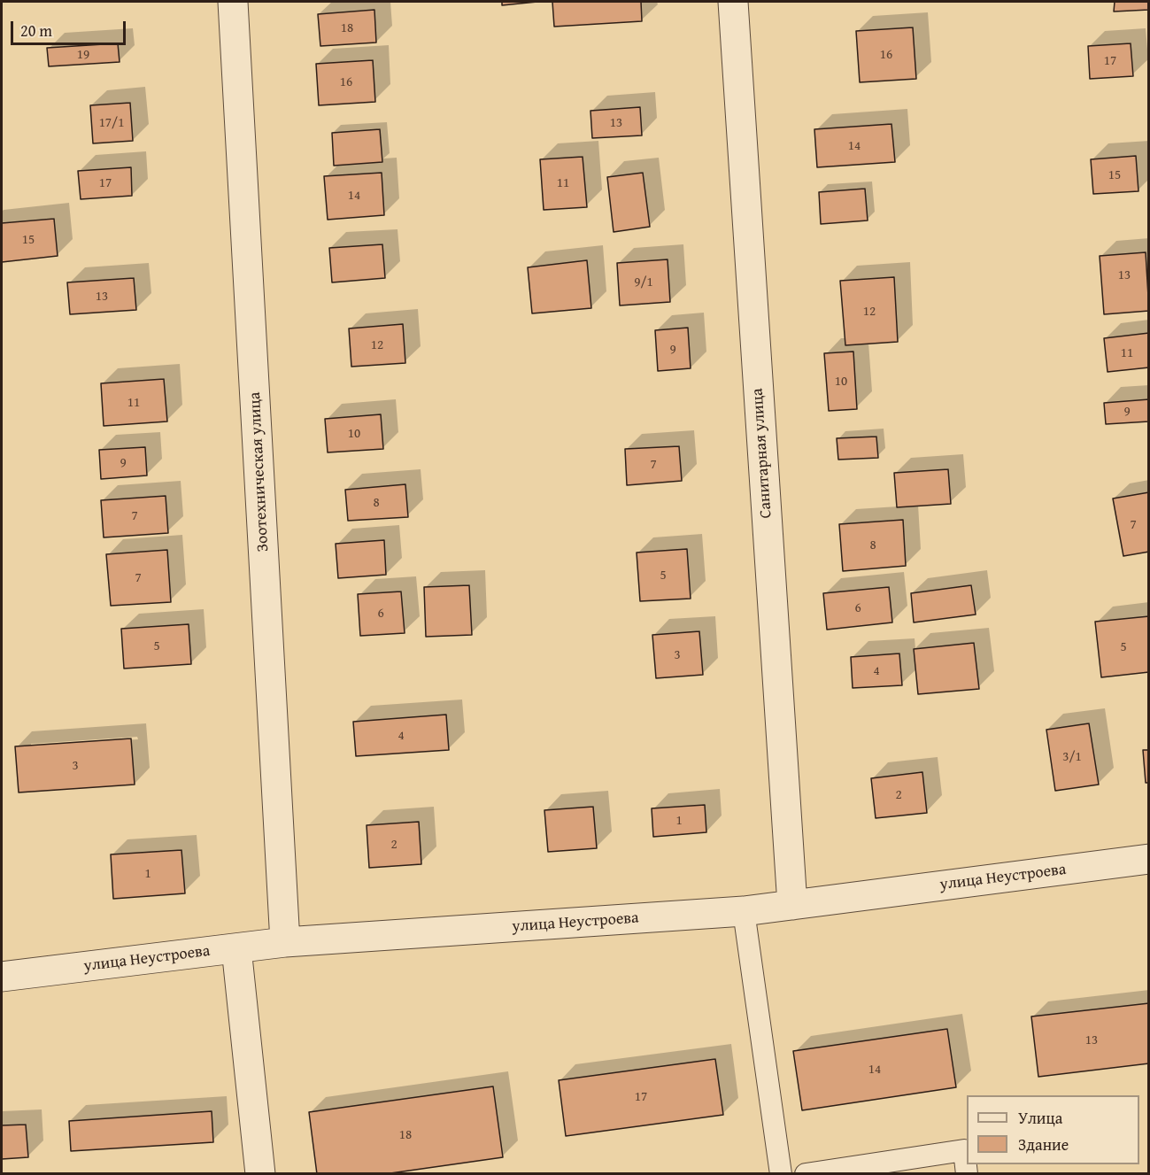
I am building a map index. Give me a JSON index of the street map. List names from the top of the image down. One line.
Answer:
{"streets":{"street":["Санитарная улица","Зоотехническая улица","улица Неустроева"]},"crossings":[["Санитарная улица","улица Неустроева"],["Зоотехническая улица","улица Неустроева"]],"house_numbers":["18","19","16","17","16","17/1","13","14","15","17","11","14","15","13","9/1","13","12","12","9","11","10","11","9","10","9","7","8","7","7","8","5","7","6","6","5","5","3","4","4","3/1","3","2","1","2","1","13","14","17","18"],"legend":["Улица","Здание"],"scale_bar":"20 m"}
